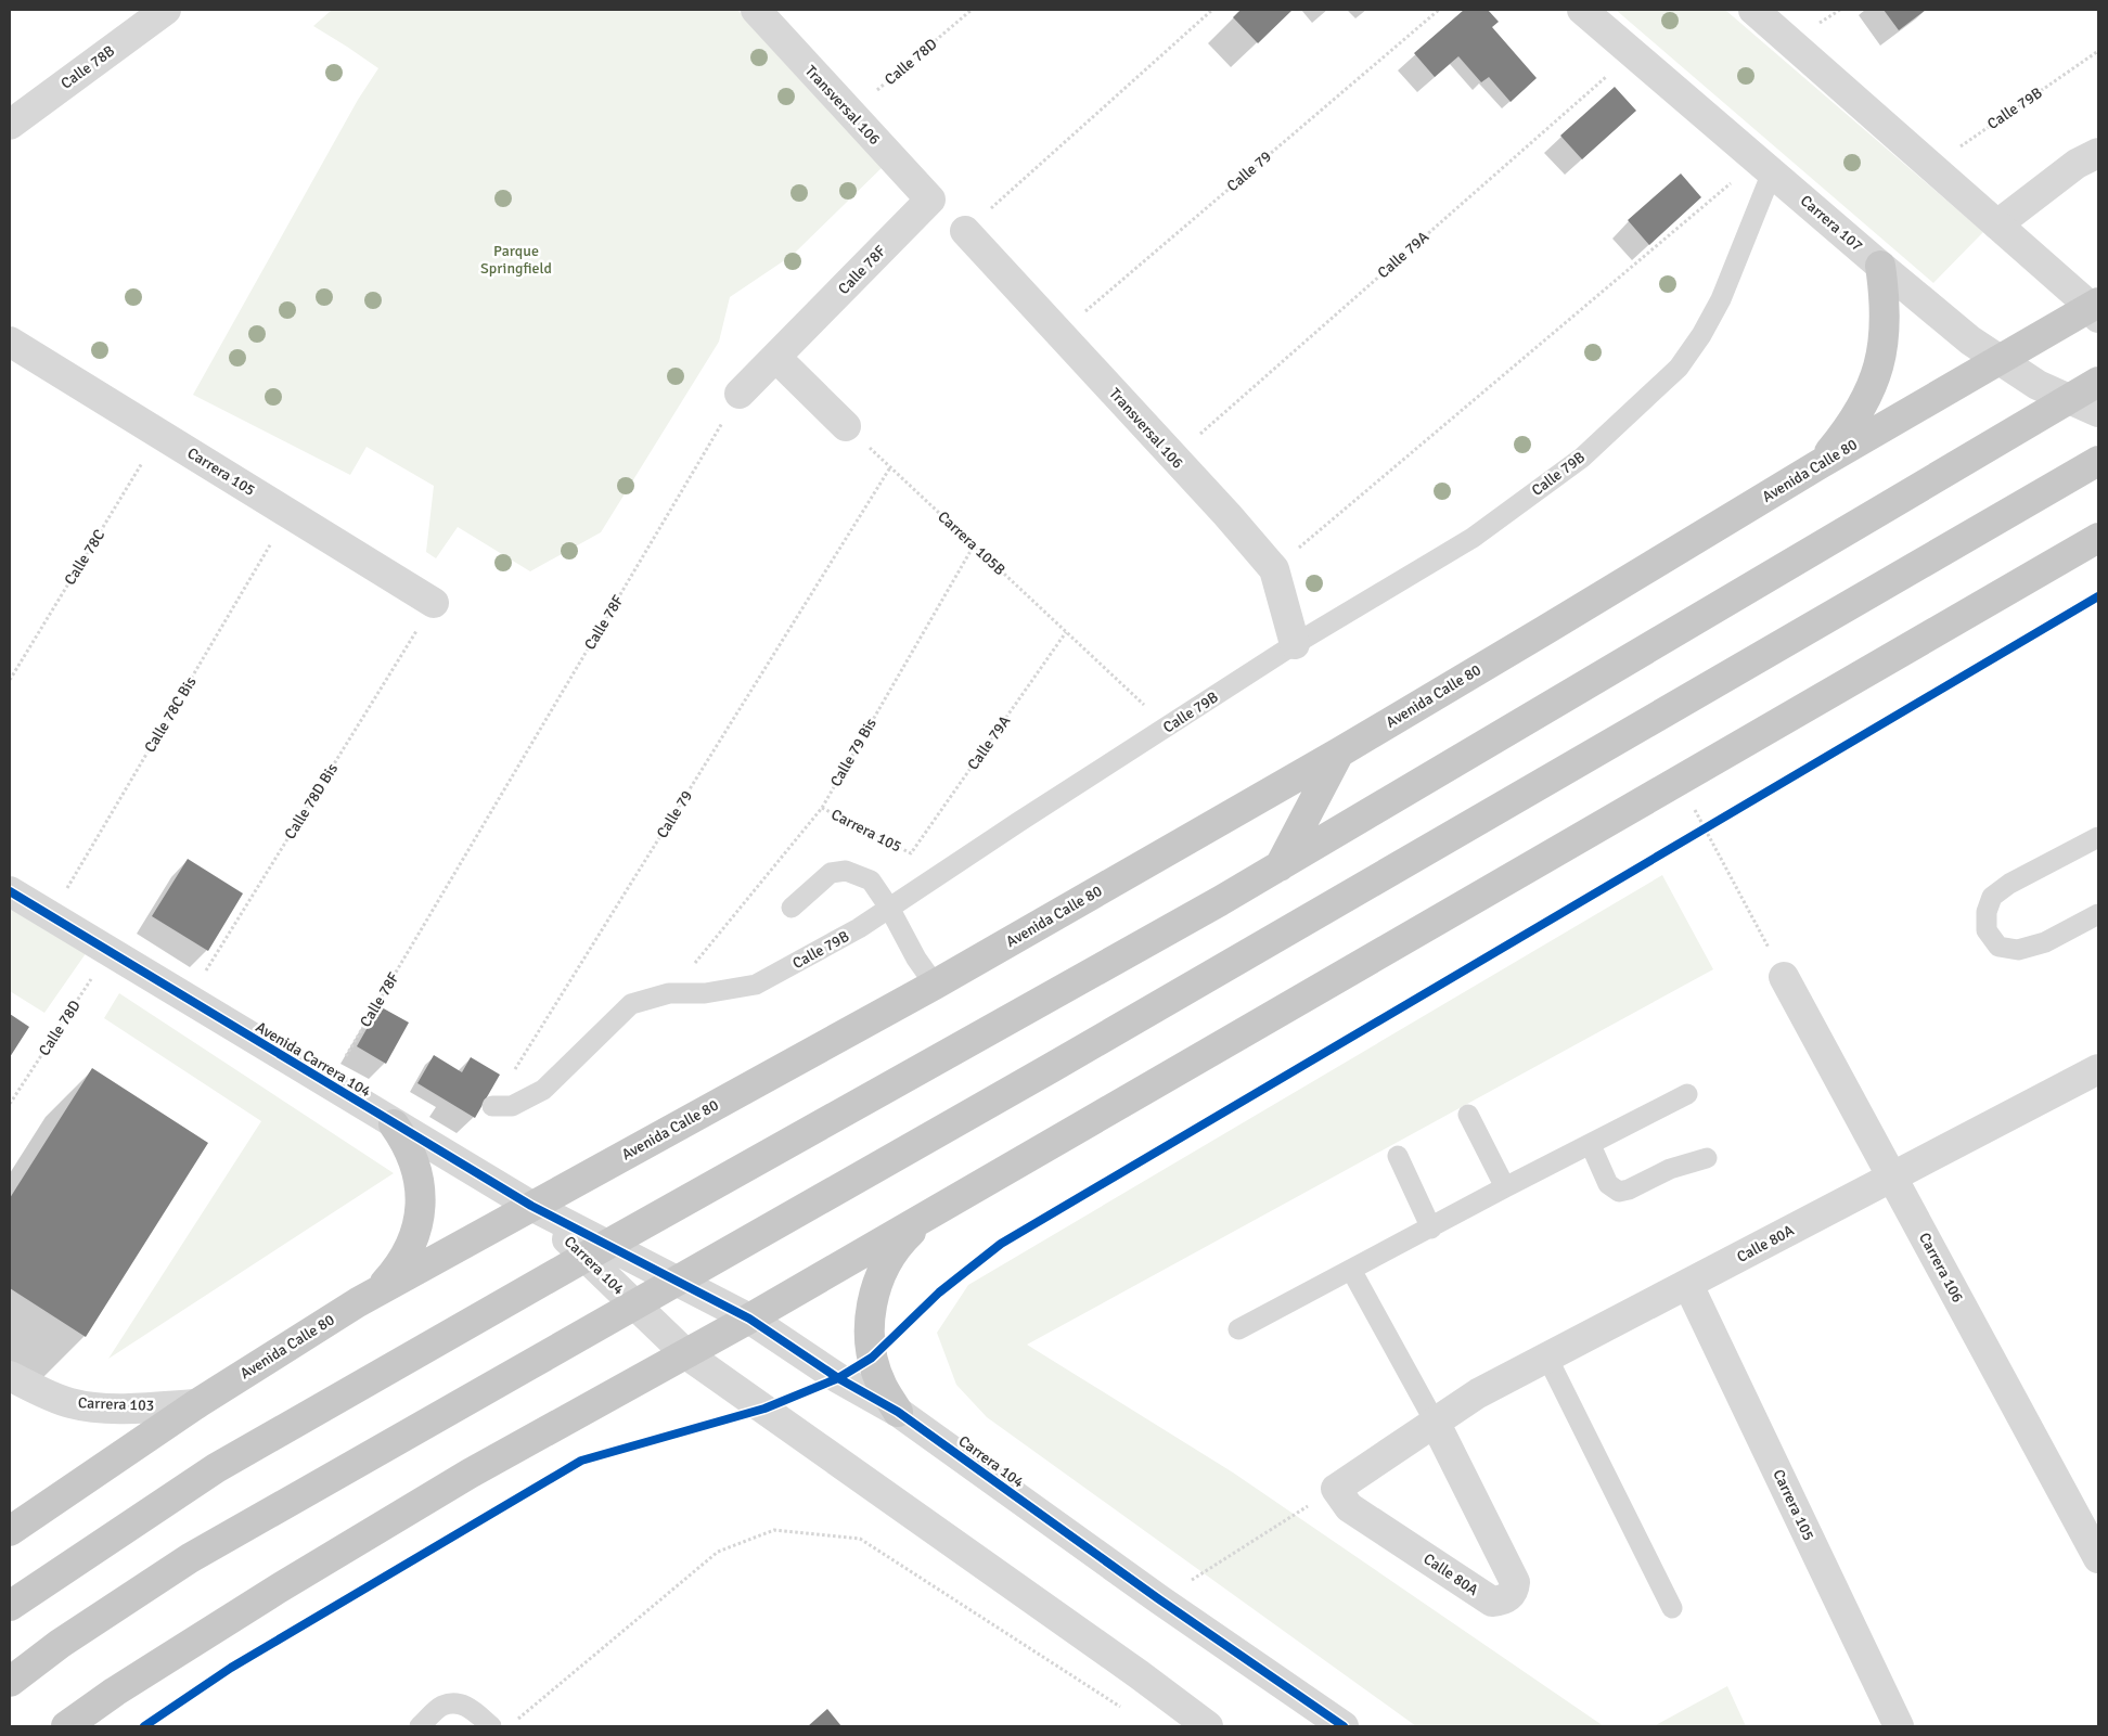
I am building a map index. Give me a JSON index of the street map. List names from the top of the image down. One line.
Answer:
{"streets":{"highway":["Avenida Calle 80"],"street":["Calle 78B","Transversal 106","Carrera 107","Calle 78F","Carrera 105","Avenida Carrera 104","Calle 80A","Carrera 104","Carrera 106","Carrera 103"],"lane":["Calle 79B"],"path":["Calle 78D","Calle 79","Calle 79A","Carrera 105B","Calle 78C","Calle 78C Bis","Calle 79 Bis","Calle 78D Bis"]},"crossings":[["Calle 78D","Transversal 106"],["Calle 78D","Avenida Carrera 104"],["Transversal 106","Calle 79B"],["Transversal 106","Calle 79"],["Transversal 106","Calle 79A"],["Transversal 106","Calle 78F"],["Calle 79B","Calle 79"],["Calle 79B","Carrera 107"],["Calle 79B","Carrera 105B"],["Calle 79B","Calle 79 Bis"],["Calle 79","Carrera 105B"],["Carrera 107","Calle 79A"],["Carrera 107","Avenida Calle 80"],["Calle 79A","Carrera 105"],["Calle 79A","Carrera 105B"],["Calle 78F","Avenida Carrera 104"],["Avenida Calle 80","Avenida Carrera 104"],["Avenida Calle 80","Carrera 104"],["Avenida Calle 80","Carrera 103"],["Carrera 105","Calle 78C"],["Carrera 105","Calle 78C Bis"],["Carrera 105","Calle 79 Bis"],["Carrera 105","Calle 78D Bis"],["Carrera 105","Calle 80A"],["Carrera 105B","Calle 79 Bis"],["Calle 78C Bis","Avenida Carrera 104"],["Calle 78D Bis","Avenida Carrera 104"],["Avenida Carrera 104","Carrera 104"],["Calle 80A","Carrera 106"]],"parks":["Parque Springfield"]}
